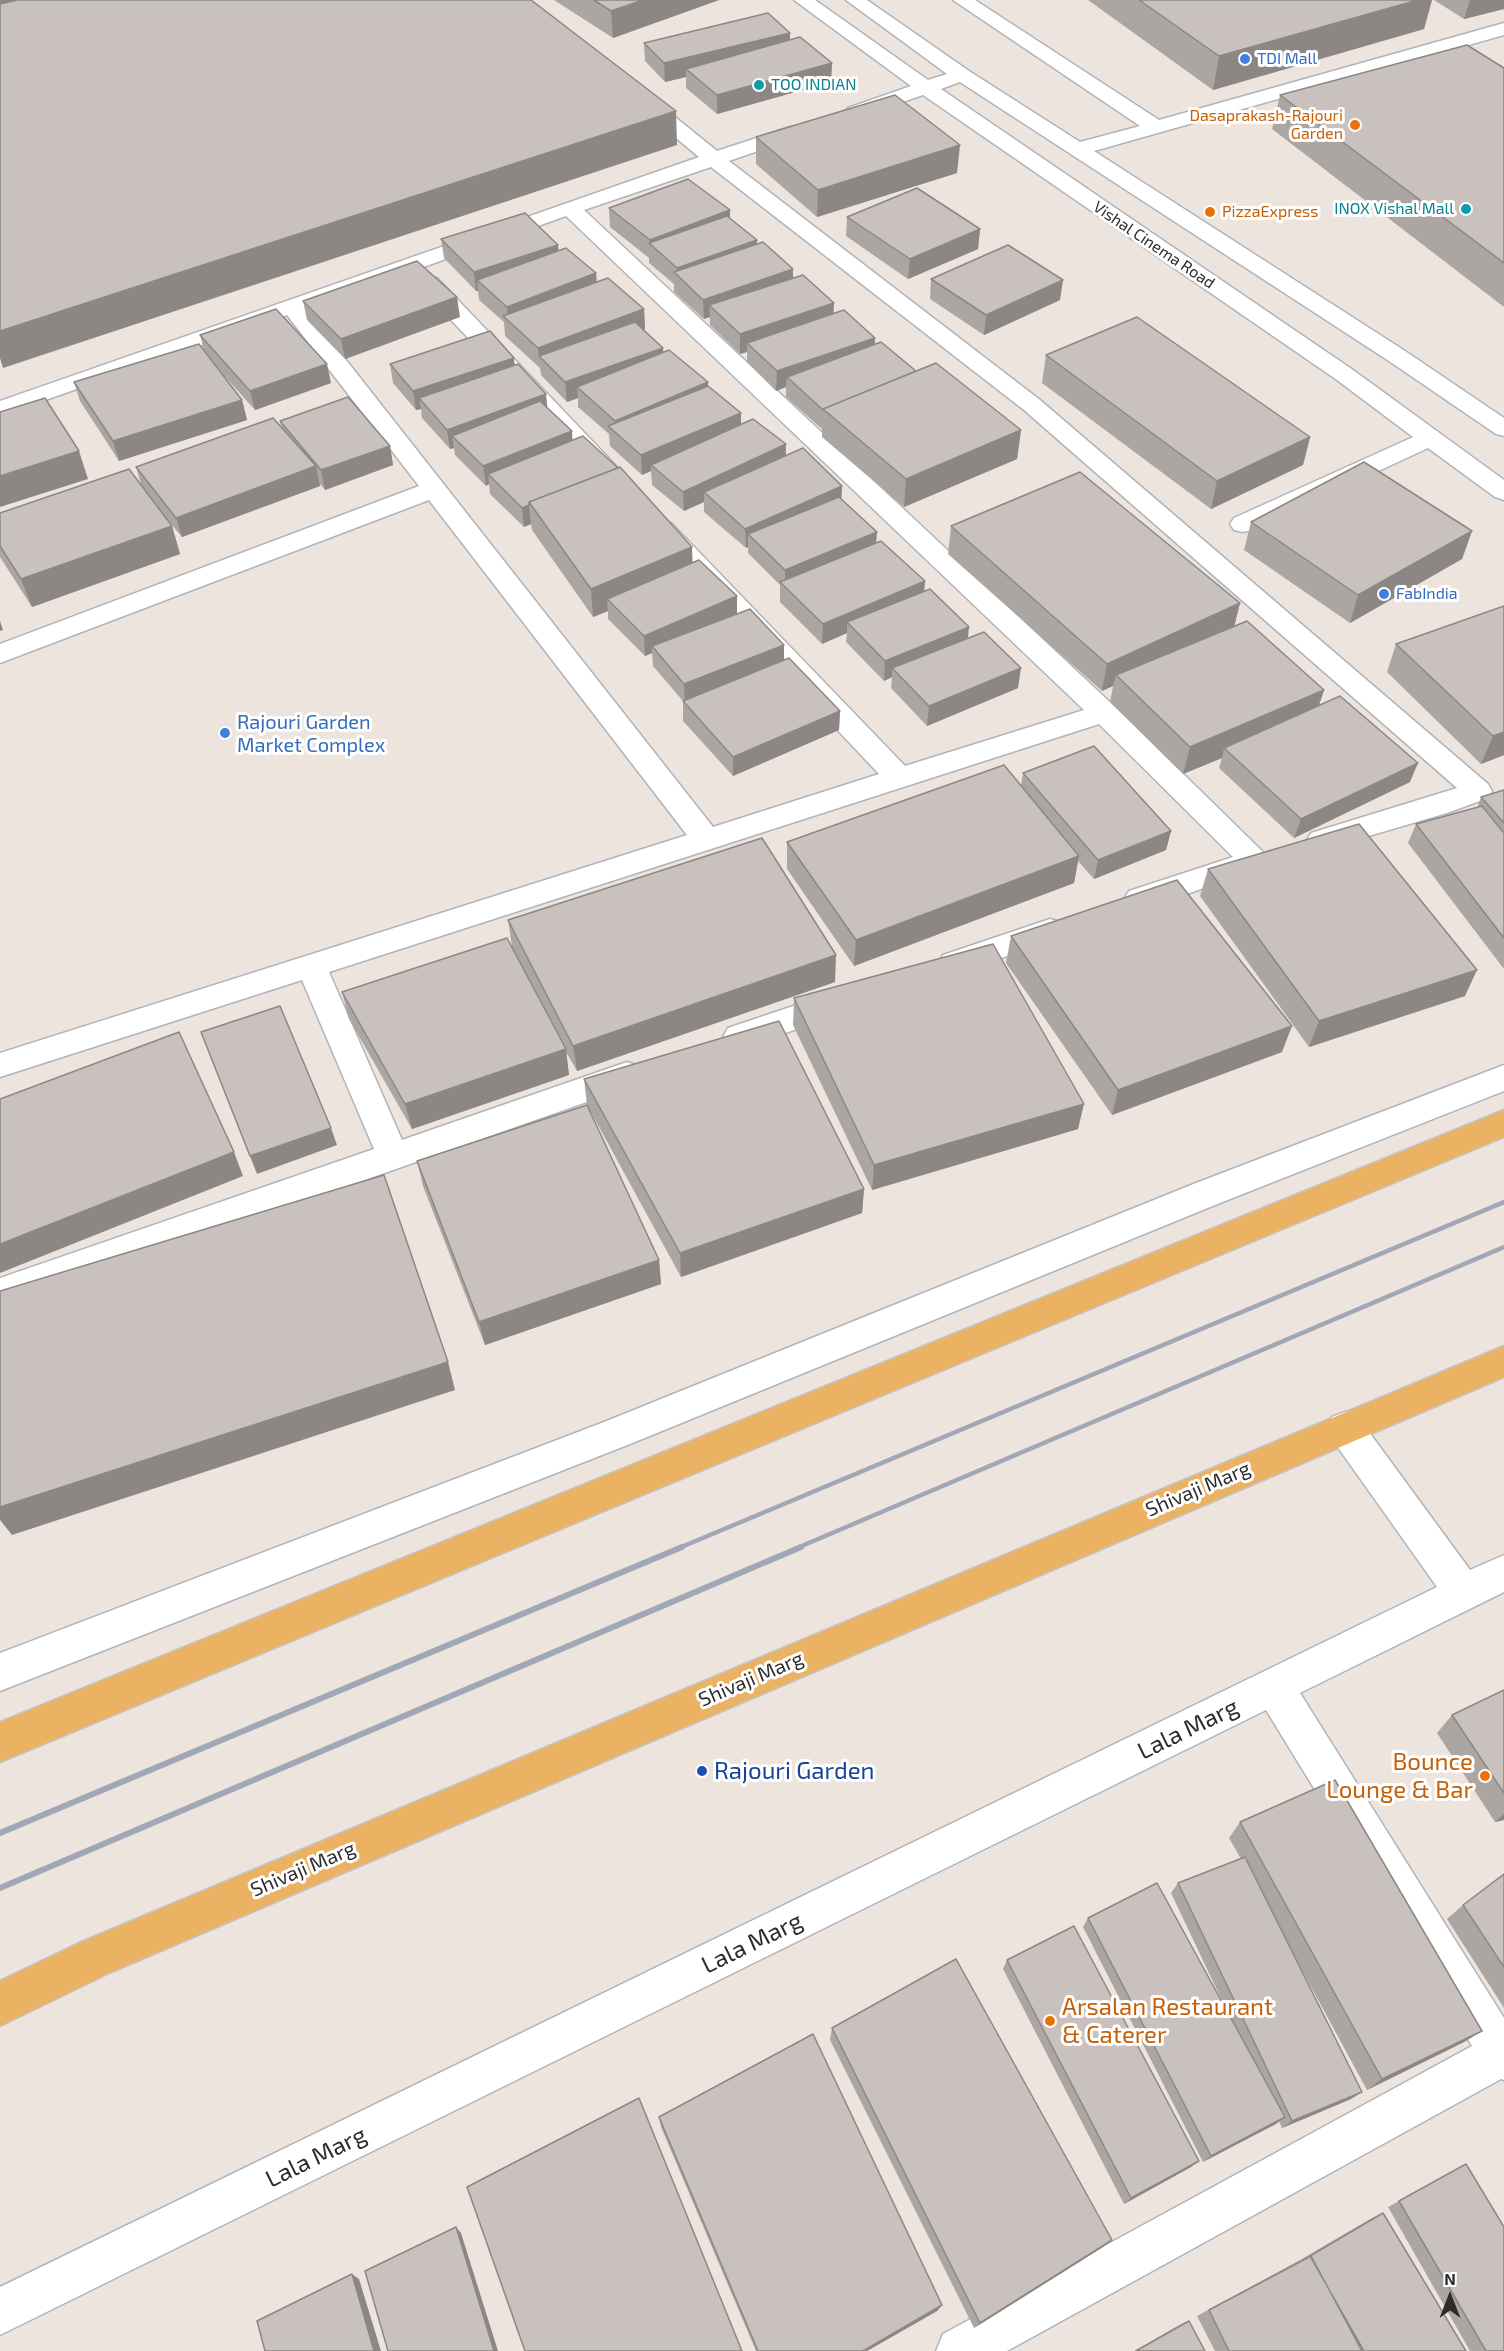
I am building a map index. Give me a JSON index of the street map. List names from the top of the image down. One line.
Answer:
{"streets":{"main road":["Shivaji Marg"],"street":["Vishal Cinema Road","Lala Marg"]},"places":["TDI Mall","TOO INDIAN","Dasaprakash-Rajouri Garden","INOX Vishal Mall","PizzaExpress","FabIndia","Rajouri Garden Market Complex","Rajouri Garden","Bounce Lounge & Bar","Arsalan Restaurant & Caterer"],"north":"top"}
